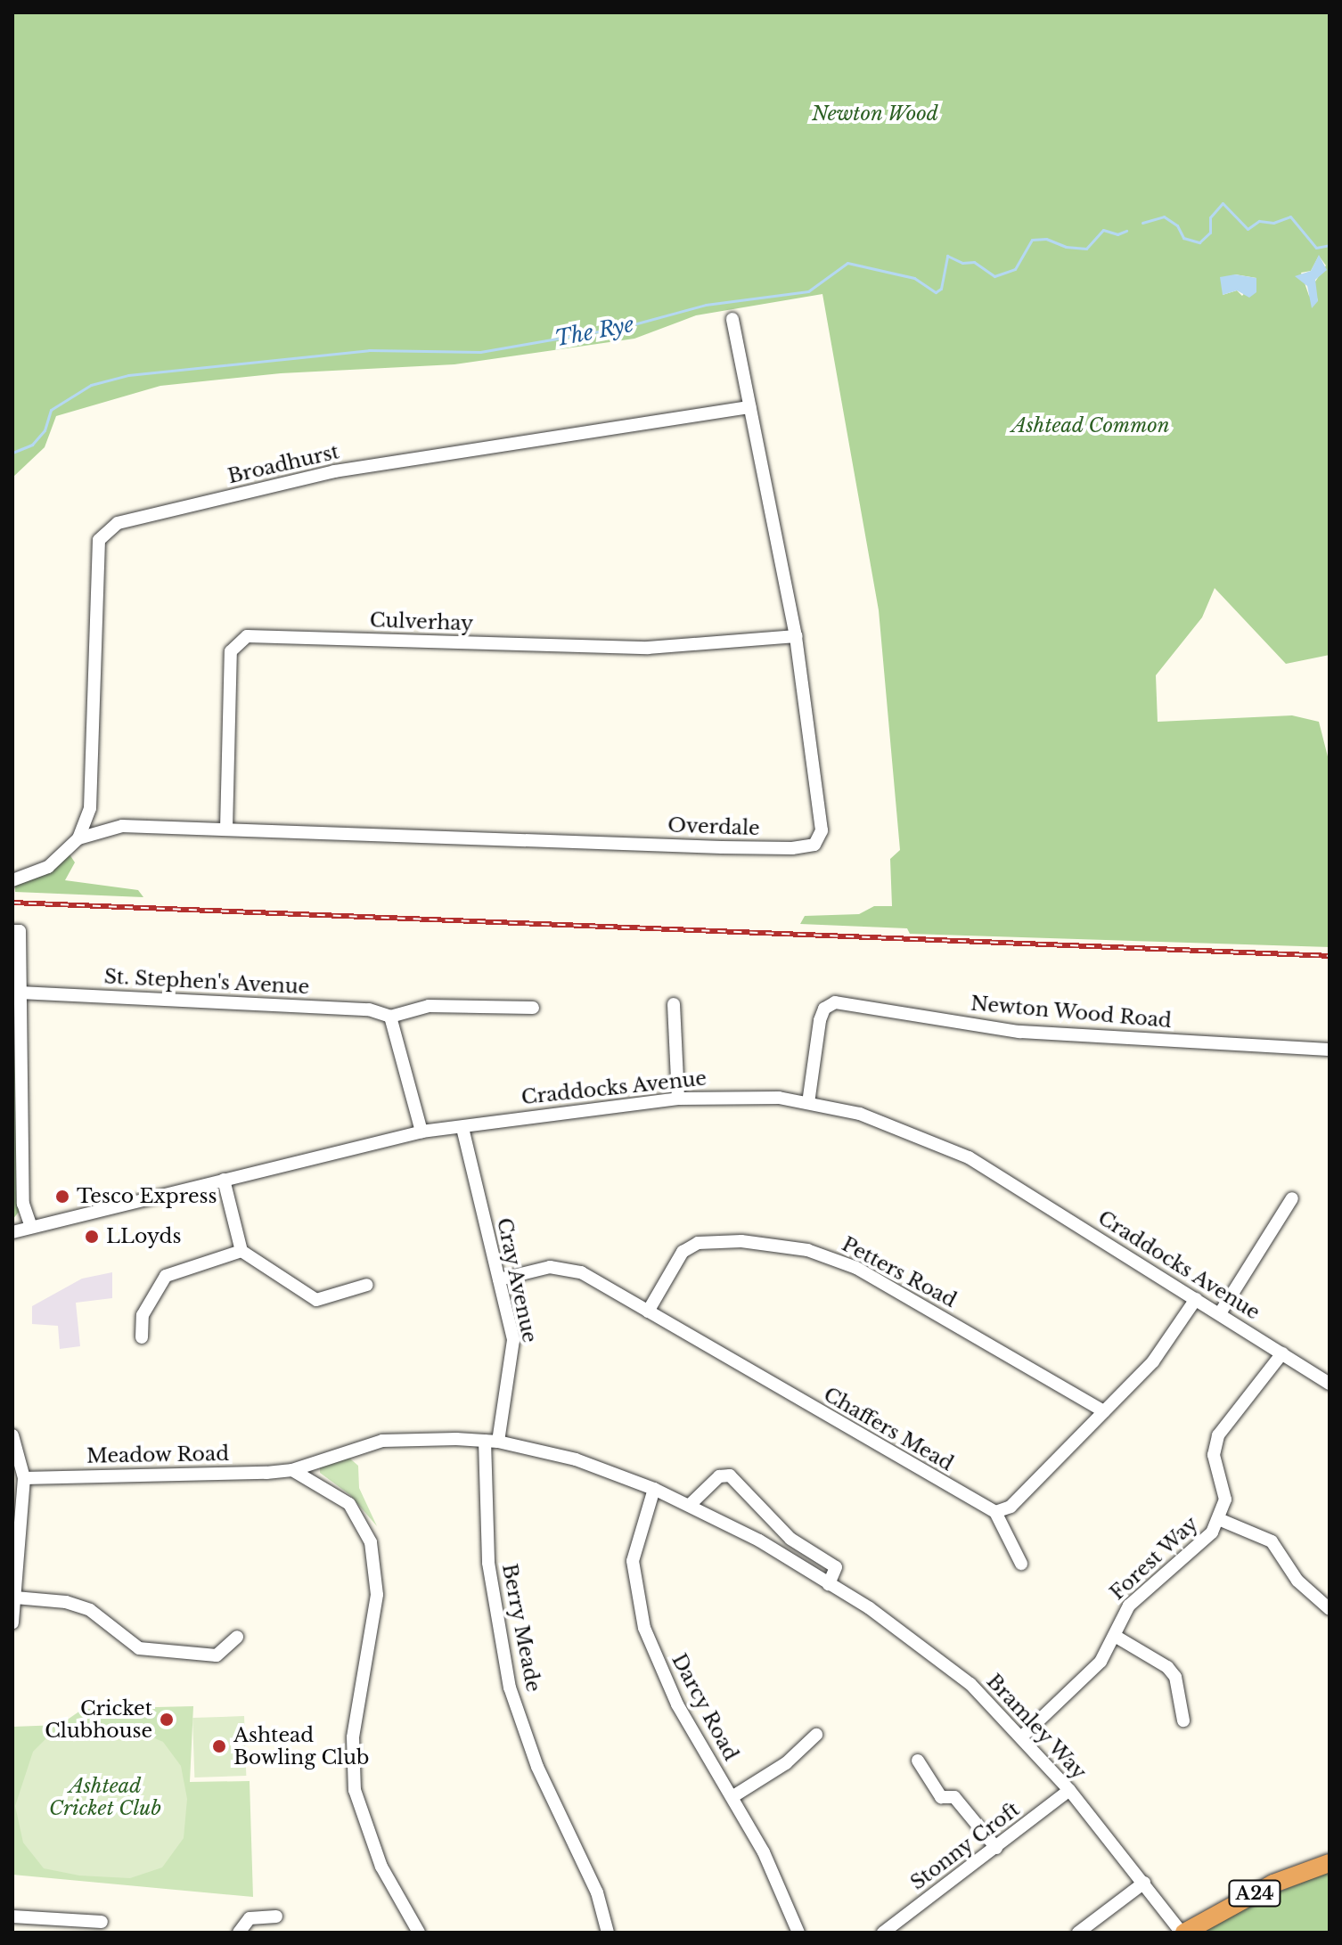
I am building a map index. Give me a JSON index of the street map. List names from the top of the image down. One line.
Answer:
{"streets":{"highway":["A24"],"street":["Broadhurst","Culverhay","Overdale","St. Stephen's Avenue","Newton Wood Road","Craddocks Avenue","Petters Road","Cray Avenue","Chaffers Mead","Meadow Road","Forest Way","Berry Meade","Darcy Road","Bramley Way","Stonny Croft"]},"crossings":[["Broadhurst","Overdale"],["Culverhay","Overdale"],["Newton Wood Road","Craddocks Avenue"],["Craddocks Avenue","Cray Avenue"],["Craddocks Avenue","Forest Way"],["Petters Road","Chaffers Mead"],["Cray Avenue","Chaffers Mead"],["Cray Avenue","Berry Meade"],["Cray Avenue","Bramley Way"],["Meadow Road","Bramley Way"],["Forest Way","Bramley Way"],["Berry Meade","Bramley Way"],["Darcy Road","Bramley Way"],["Bramley Way","Stonny Croft"],["Bramley Way","A24"]],"water":["The Rye"],"parks":["Newton Wood","Ashtead Common","Ashtead Cricket Club"],"places":["Tesco Express","LLoyds","Cricket Clubhouse","Ashtead Bowling Club"]}
